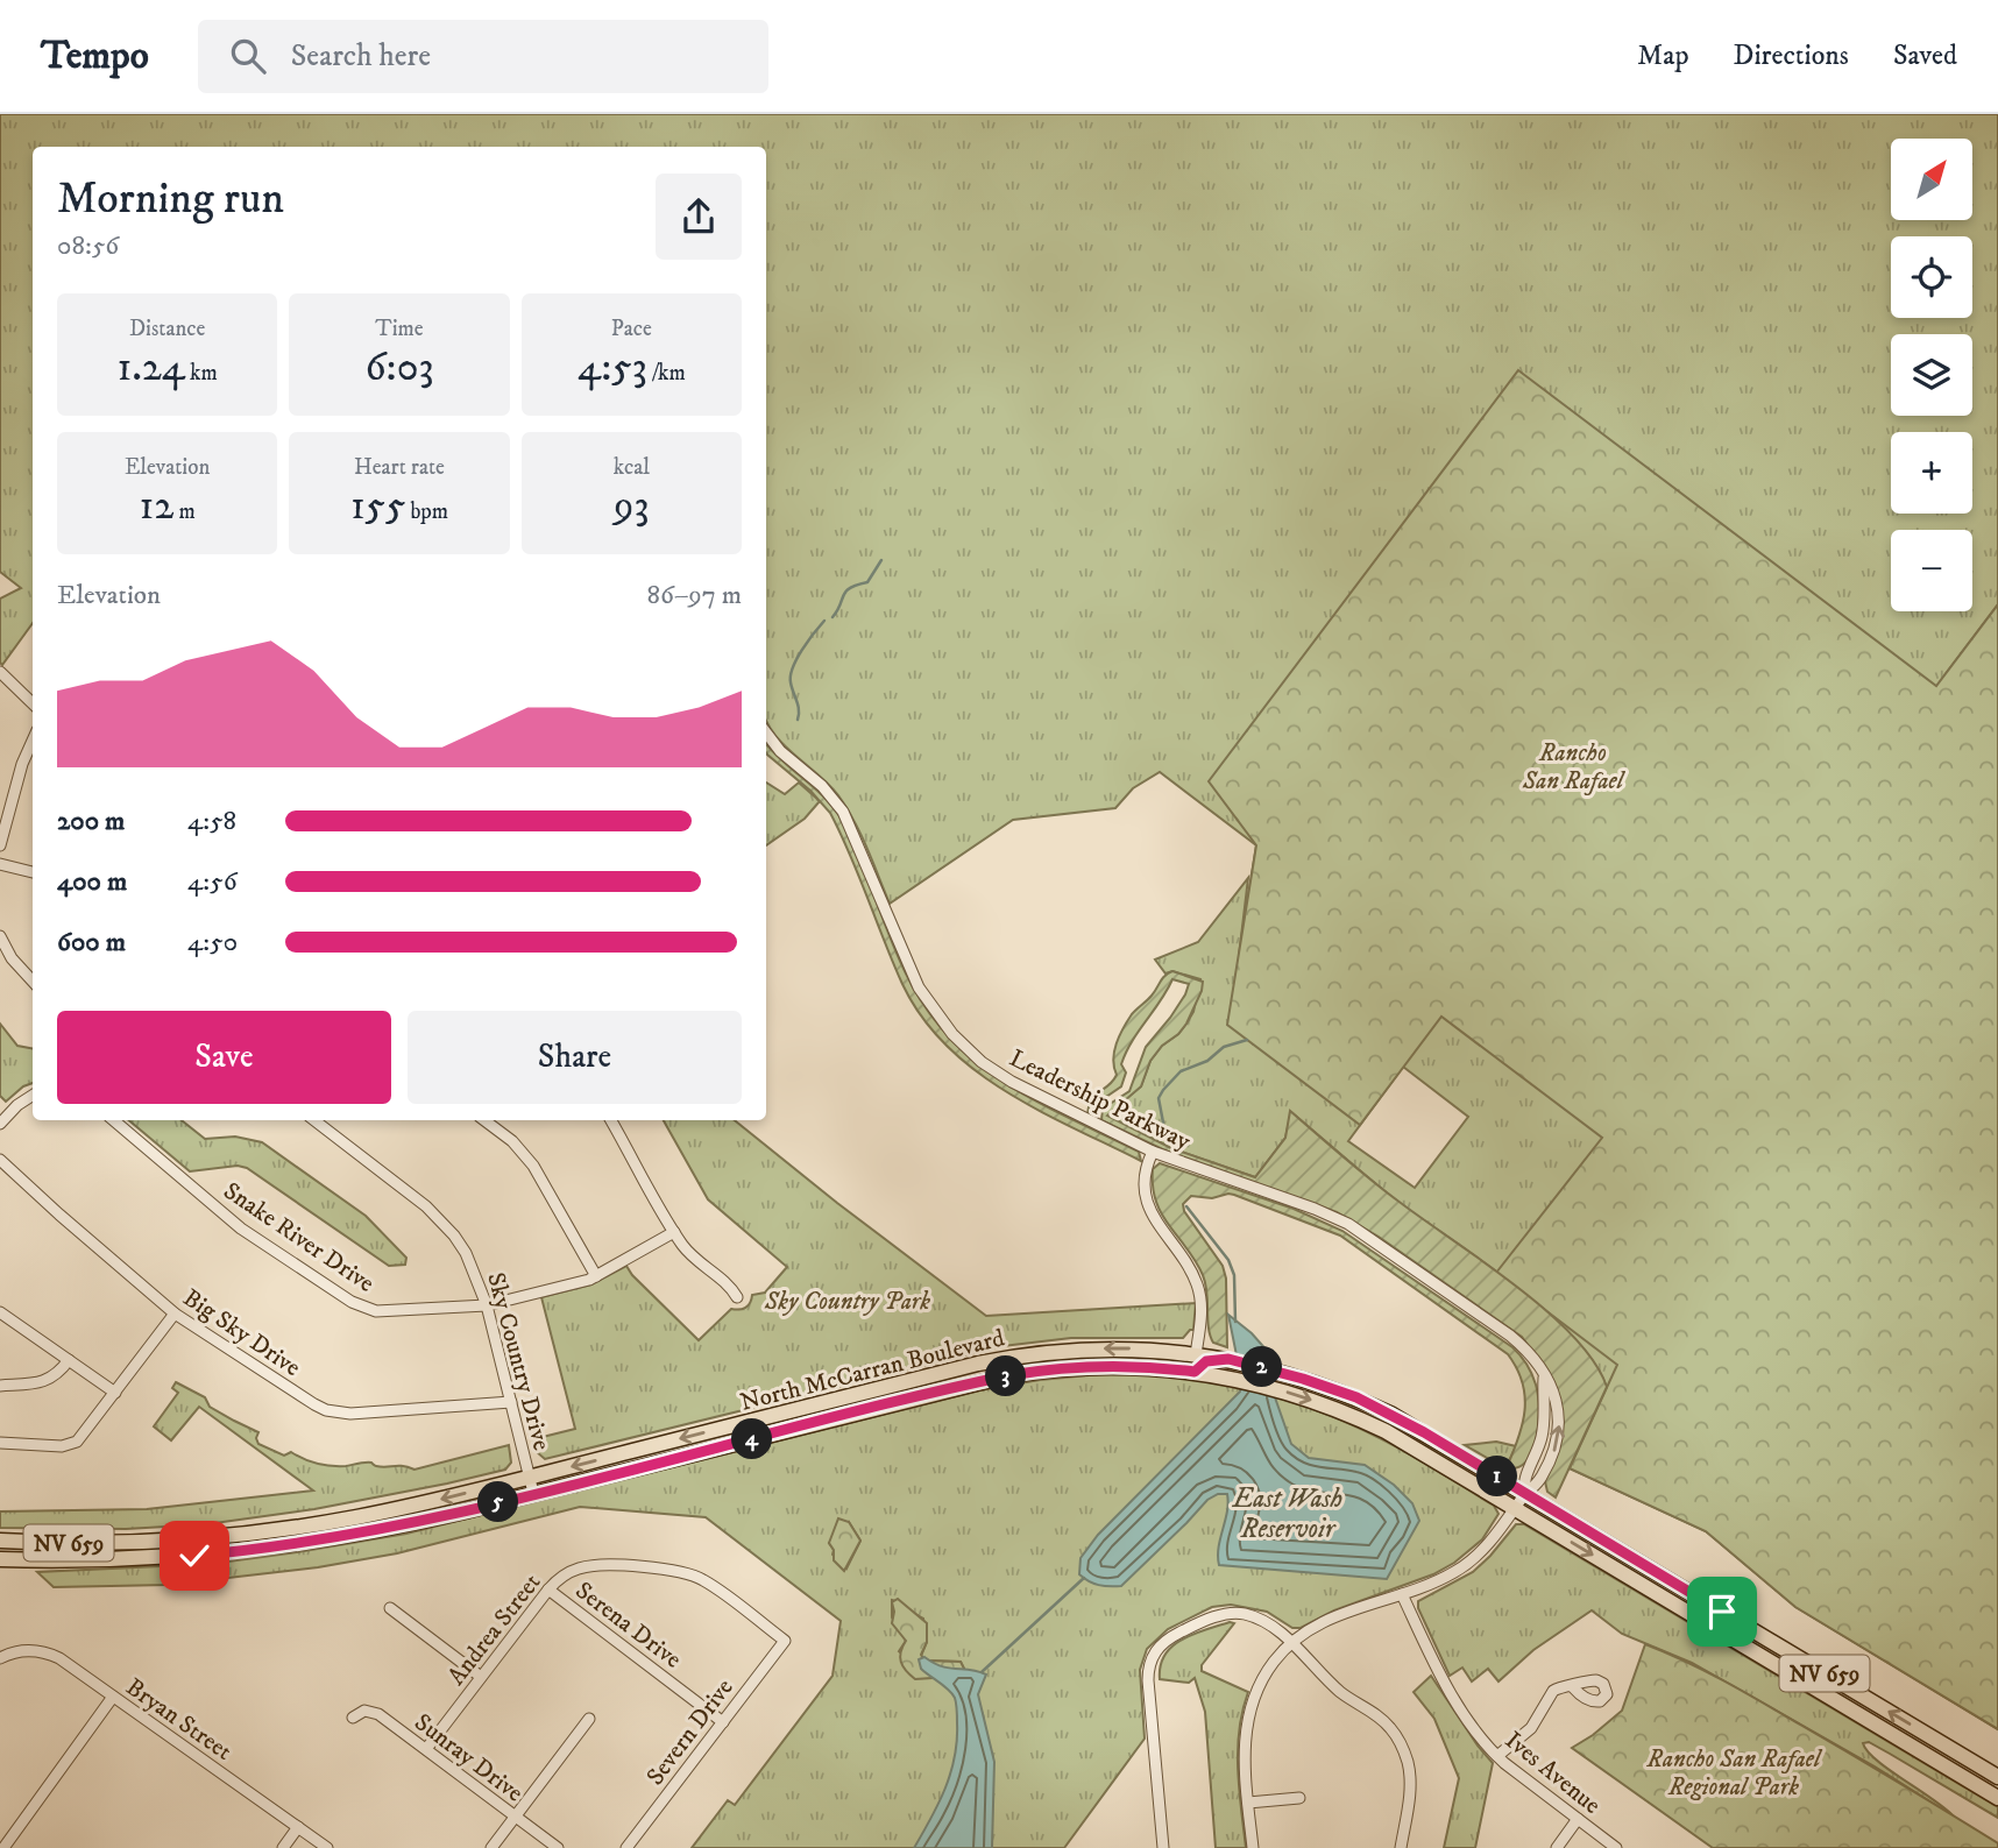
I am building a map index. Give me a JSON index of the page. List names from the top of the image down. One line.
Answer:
{"streets":{"main road":["North McCarran Boulevard","NV 659"],"street":["Leadership Parkway","Snake River Drive","Big Sky Drive","Sky Country Drive","Serena Drive","Andrea Street","Bryan Street","Severn Drive","Sunray Drive","Ives Avenue"]},"crossings":[["Leadership Parkway","North McCarran Boulevard"],["Leadership Parkway","Ives Avenue"],["Snake River Drive","Sky Country Drive"],["Big Sky Drive","Sky Country Drive"],["Sky Country Drive","North McCarran Boulevard"],["Serena Drive","Andrea Street"],["Serena Drive","Severn Drive"],["Andrea Street","Severn Drive"],["Andrea Street","Sunray Drive"]],"water":["East Wash Reservoir"],"parks":["Rancho San Rafael","Sky Country Park","Rancho San Rafael Regional Park"],"north":"top right","page":{"header":"Tempo","search":"Search here","nav":["Map","Directions","Saved"],"map_buttons":["+","−"],"heading":["Morning run","08:56"],"stats":[["Distance","1.24 km"],["Time","6:03"],["Pace","4:53 /km"],["Elevation","12 m"],["Heart rate","155 bpm"],["kcal","93"]],"chart":["Elevation","86–97 m"],"list":[{"name":"200 m","note":"4:58"},{"name":"400 m","note":"4:56"},{"name":"600 m","note":"4:50"}],"buttons":["Save","Share"],"pins":["2","3","4","1","5"]}}
